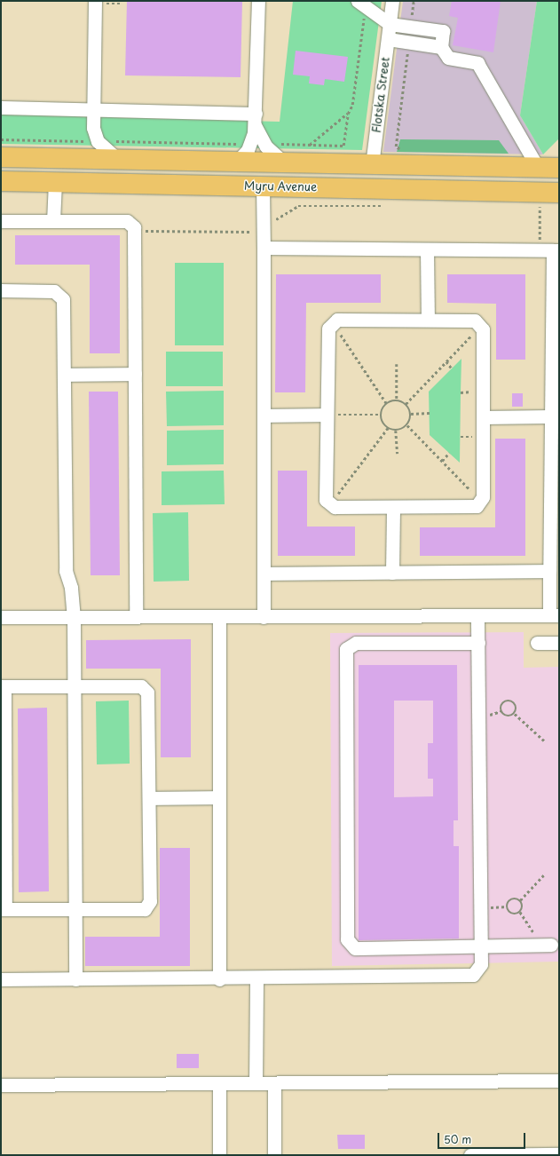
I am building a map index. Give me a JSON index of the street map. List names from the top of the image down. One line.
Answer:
{"streets":{"highway":["Flotska Street","Myru Avenue"]},"crossings":[["Flotska Street","Myru Avenue"]],"scale_bar":"50 m"}
